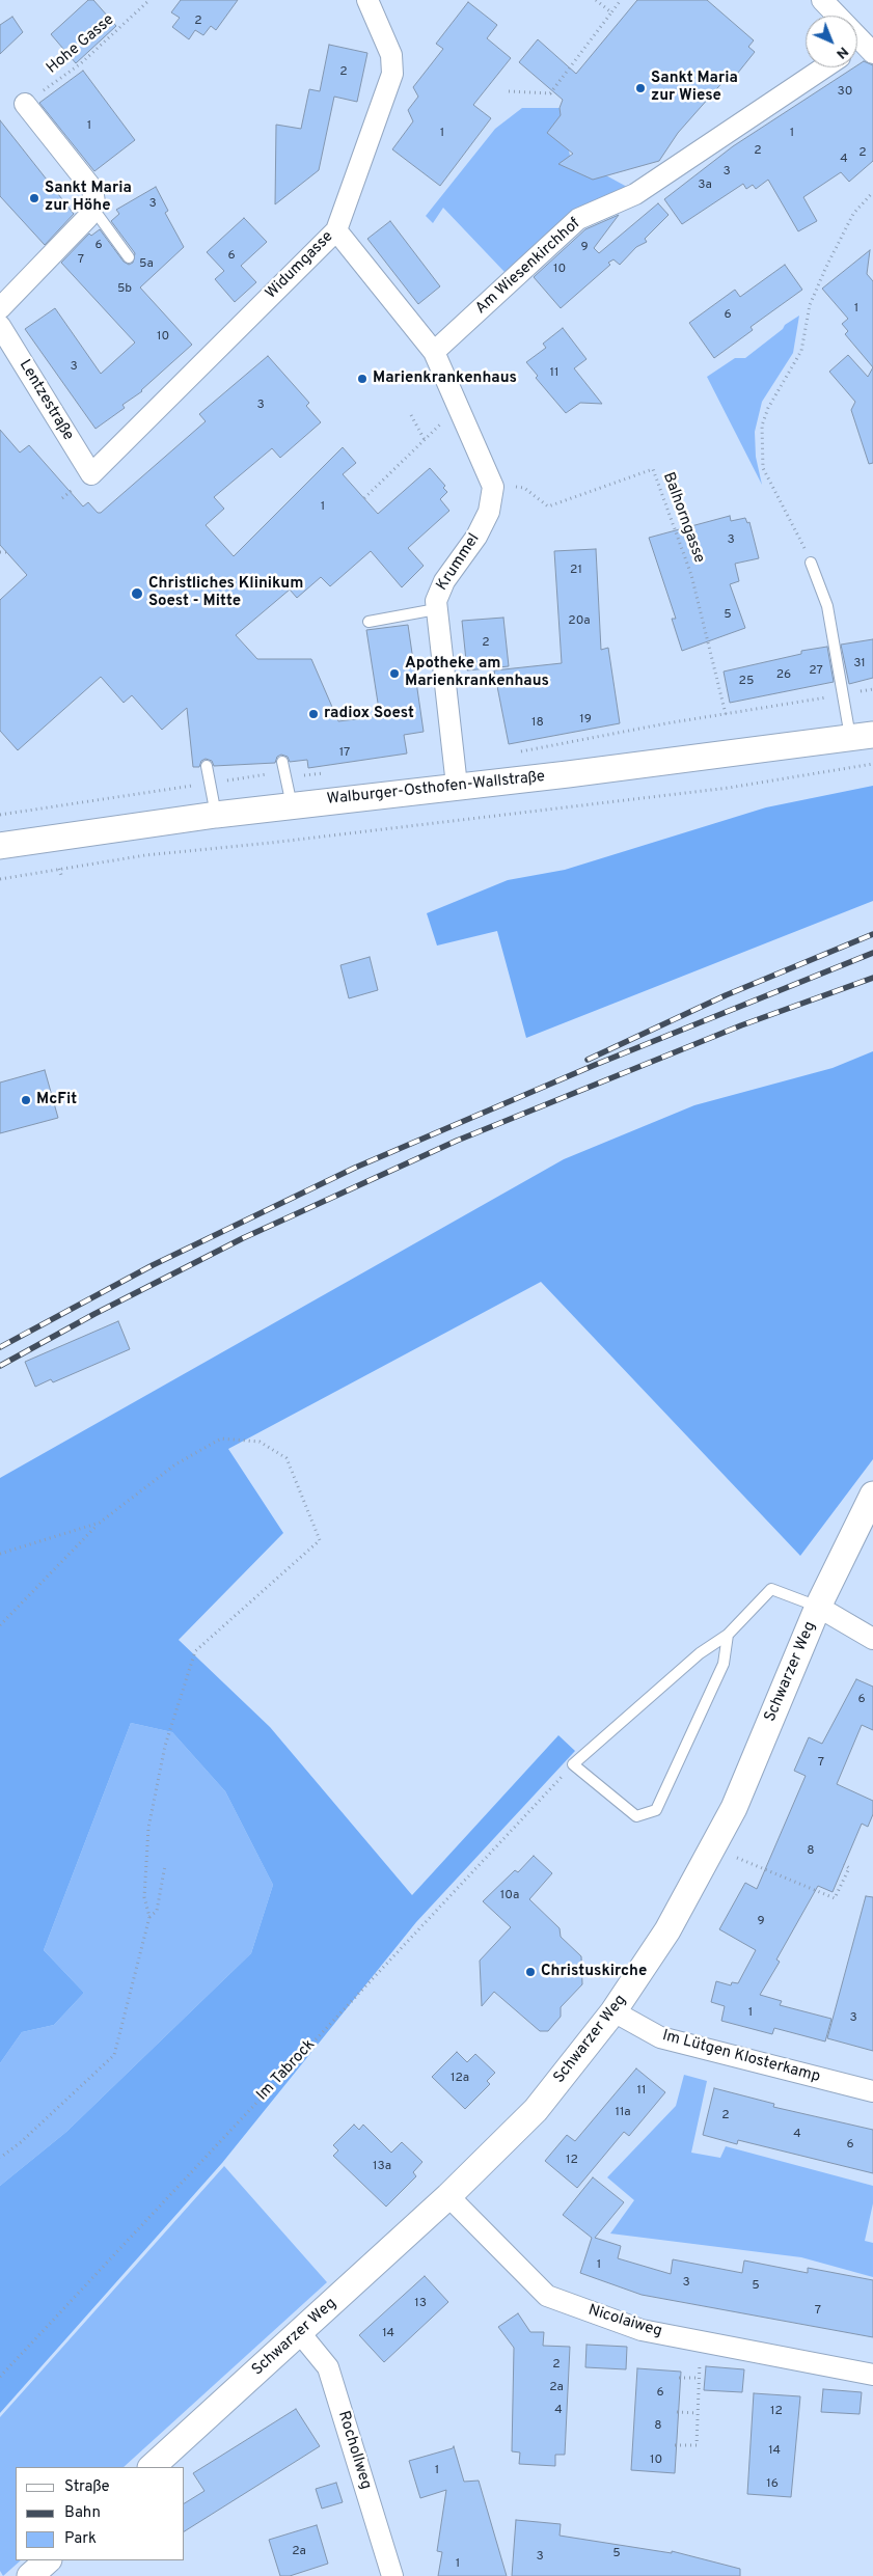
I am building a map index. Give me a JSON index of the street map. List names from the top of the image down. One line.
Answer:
{"streets":{"street":["Widumgasse","Am Wiesenkirchhof","Lentzestraße","Krummel","Walburger-Osthofen-Wallstraße","Schwarzer Weg","Im Lütgen Klosterkamp","Nicolaiweg","Rochollweg"],"path":["Hohe Gasse","Balhorngasse","Im Tabrock"]},"crossings":[["Widumgasse","Lentzestraße"],["Balhorngasse","Krummel"],["Krummel","Walburger-Osthofen-Wallstraße"],["Schwarzer Weg","Im Lütgen Klosterkamp"],["Schwarzer Weg","Nicolaiweg"],["Schwarzer Weg","Rochollweg"]],"places":["Sankt Maria zur Wiese","Sankt Maria zur Höhe","Marienkrankenhaus","Christliches Klinikum Soest - Mitte","Apotheke am Marienkrankenhaus","radiox Soest","McFit","Christuskirche"],"house_numbers":["2","2","30","1","1","1","2","2","4","3","3a","3","6","9","6","7","5a","10","5b","1","6","10","3","11","3","1","3","21","5","20a","2","31","27","26","25","19","18","17","6","7","8","10a","9","1","3","12a","11","11a","2","4","6","12","13a","1","3","5","13","7","14","2","2a","6","4","12","8","14","10","1","16","2a","5","3","1"],"legend":["Straße","Bahn","Park"],"north":"bottom right"}
